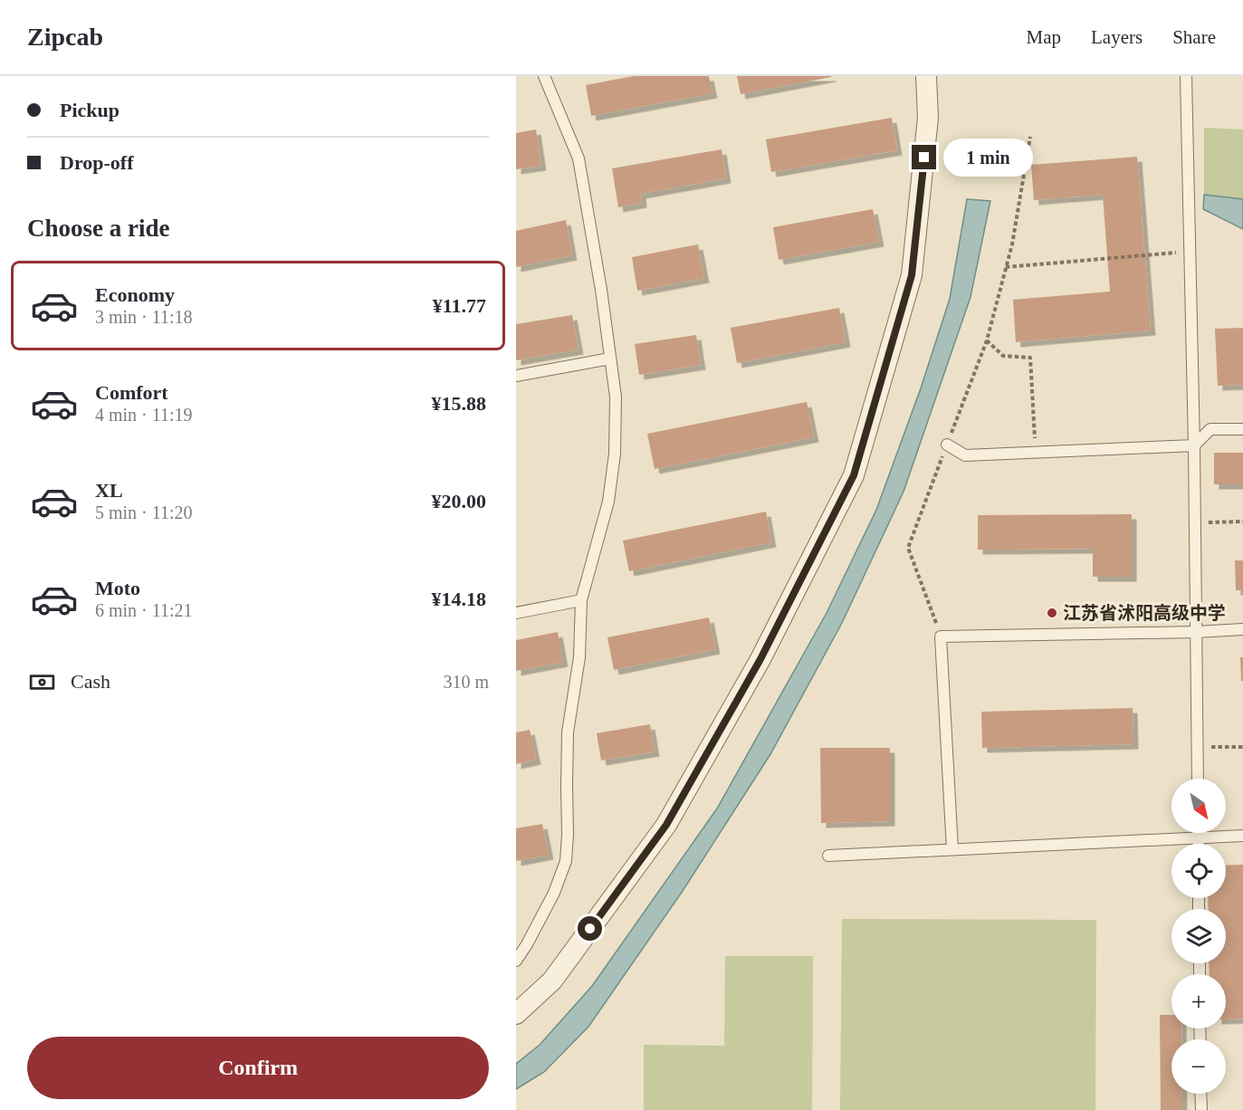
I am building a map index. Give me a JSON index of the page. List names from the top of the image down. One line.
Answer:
{"places":["江苏省沭阳高级中学"],"north":"bottom right","page":{"header":"Zipcab","nav":["Map","Layers","Share"],"banner":["Pickup","Drop-off"],"bubble":"1 min","heading":"Choose a ride","list":[{"name":"Economy","note":"3 min · 11:18","value":"¥11.77"},{"name":"Comfort","note":"4 min · 11:19","value":"¥15.88"},{"name":"XL","note":"5 min · 11:20","value":"¥20.00"},{"name":"Moto","note":"6 min · 11:21","value":"¥14.18"}],"pay":["Cash","310 m"],"map_buttons":["+","−"],"buttons":"Confirm"}}
